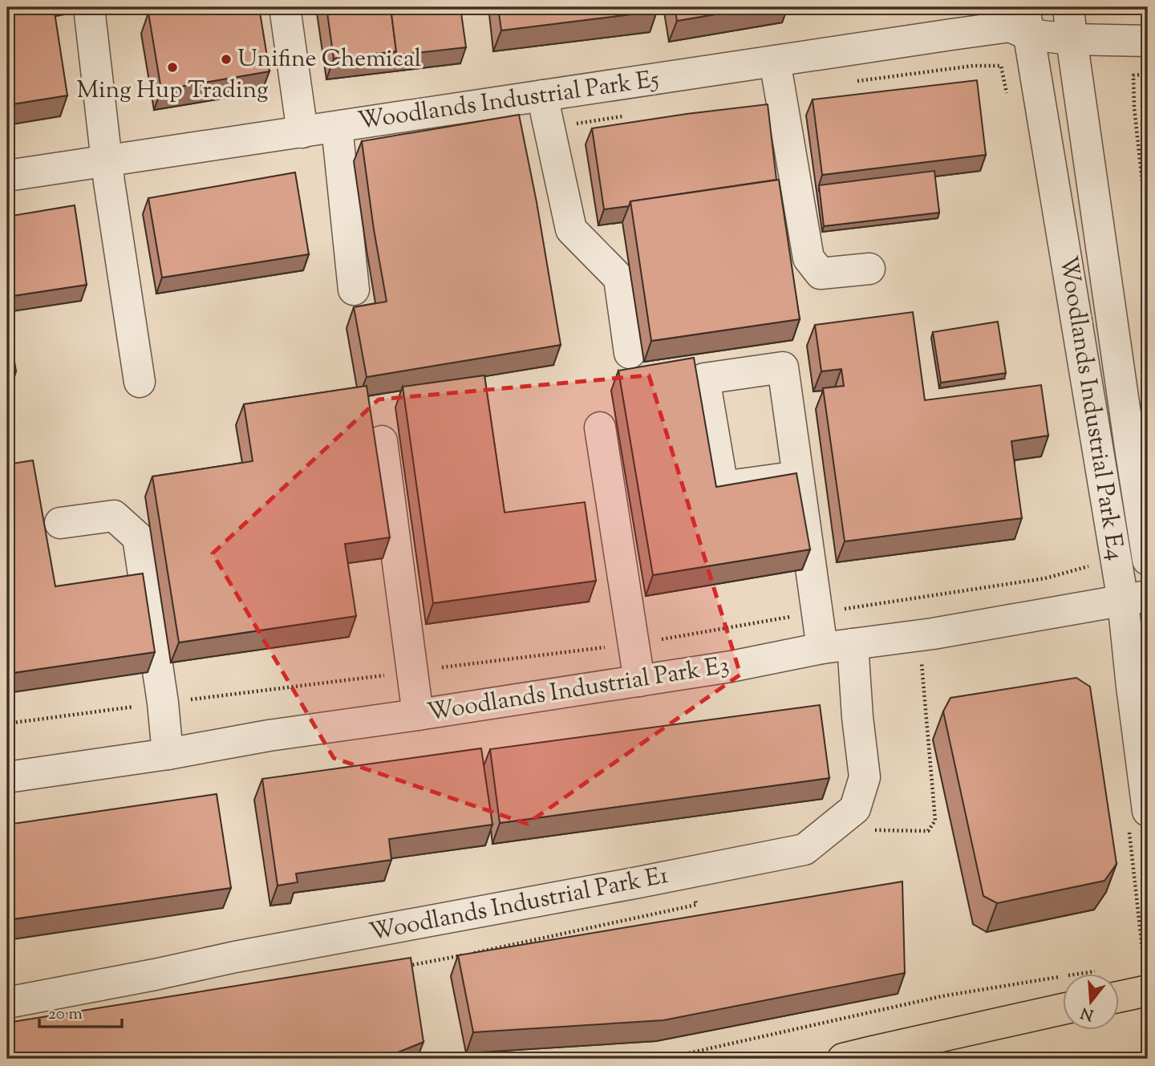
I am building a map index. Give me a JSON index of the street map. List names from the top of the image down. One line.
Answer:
{"streets":{"street":["Woodlands Industrial Park E5","Woodlands Industrial Park E4","Woodlands Industrial Park E3","Woodlands Industrial Park E1"]},"crossings":[["Woodlands Industrial Park E5","Woodlands Industrial Park E4"],["Woodlands Industrial Park E4","Woodlands Industrial Park E3"],["Woodlands Industrial Park E3","Woodlands Industrial Park E1"]],"places":["Unifine Chemical","Ming Hup Trading"],"scale_bar":"20 m","north":"bottom"}
